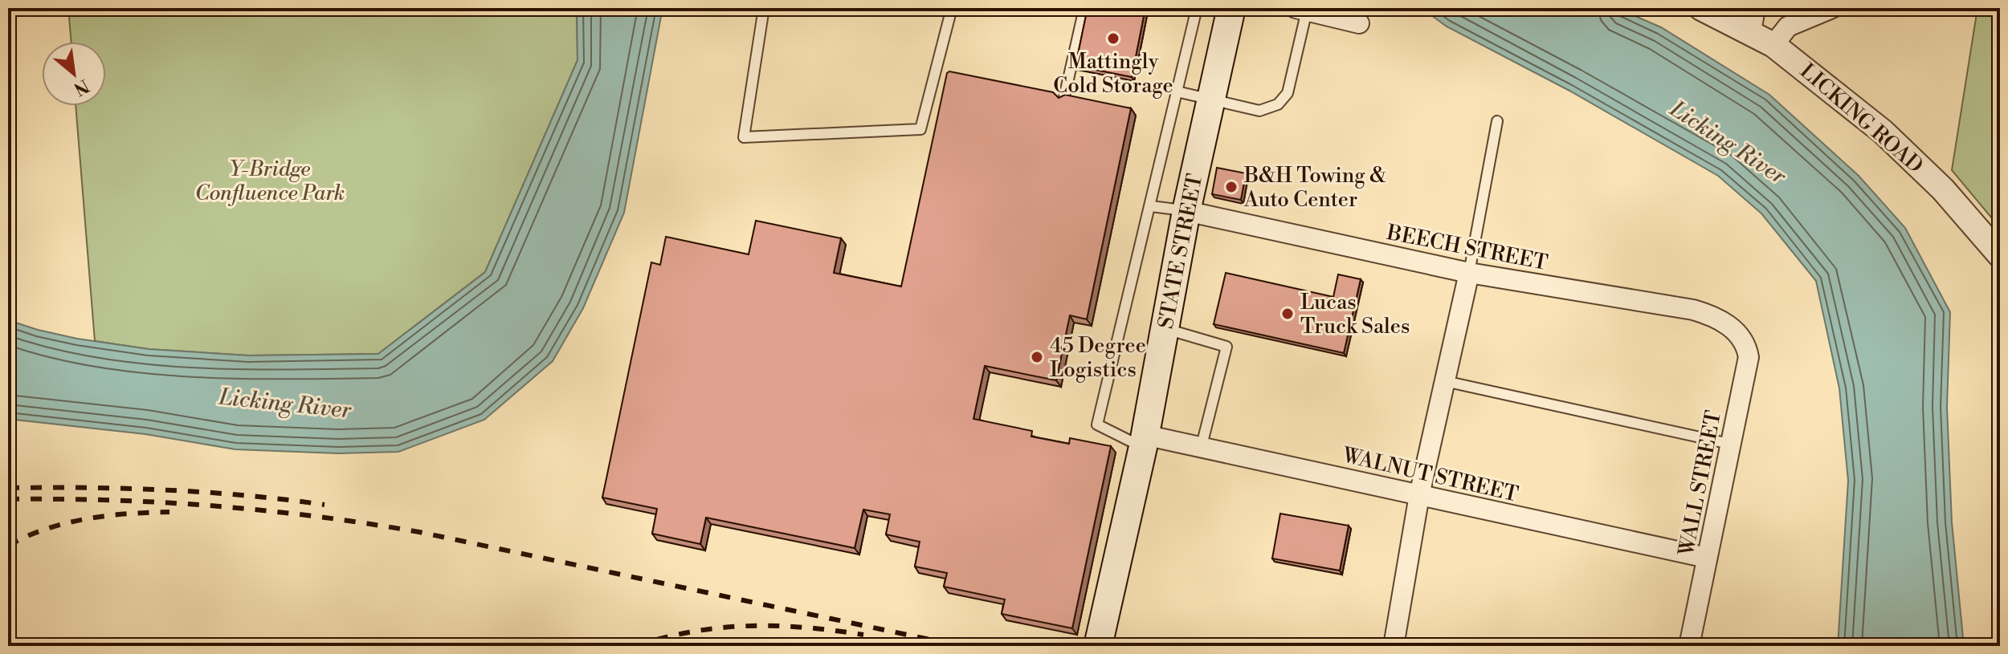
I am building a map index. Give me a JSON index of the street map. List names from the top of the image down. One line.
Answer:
{"streets":{"main road":["STATE STREET"],"street":["LICKING ROAD","BEECH STREET","WALNUT STREET","WALL STREET"]},"crossings":[["BEECH STREET","STATE STREET"],["BEECH STREET","WALL STREET"],["STATE STREET","WALNUT STREET"],["WALNUT STREET","WALL STREET"]],"water":["Licking River"],"parks":["Y-Bridge Confluence Park"],"places":["Mattingly Cold Storage","B&H Towing & Auto Center","Lucas Truck Sales","45 Degree Logistics"],"north":"bottom right"}
